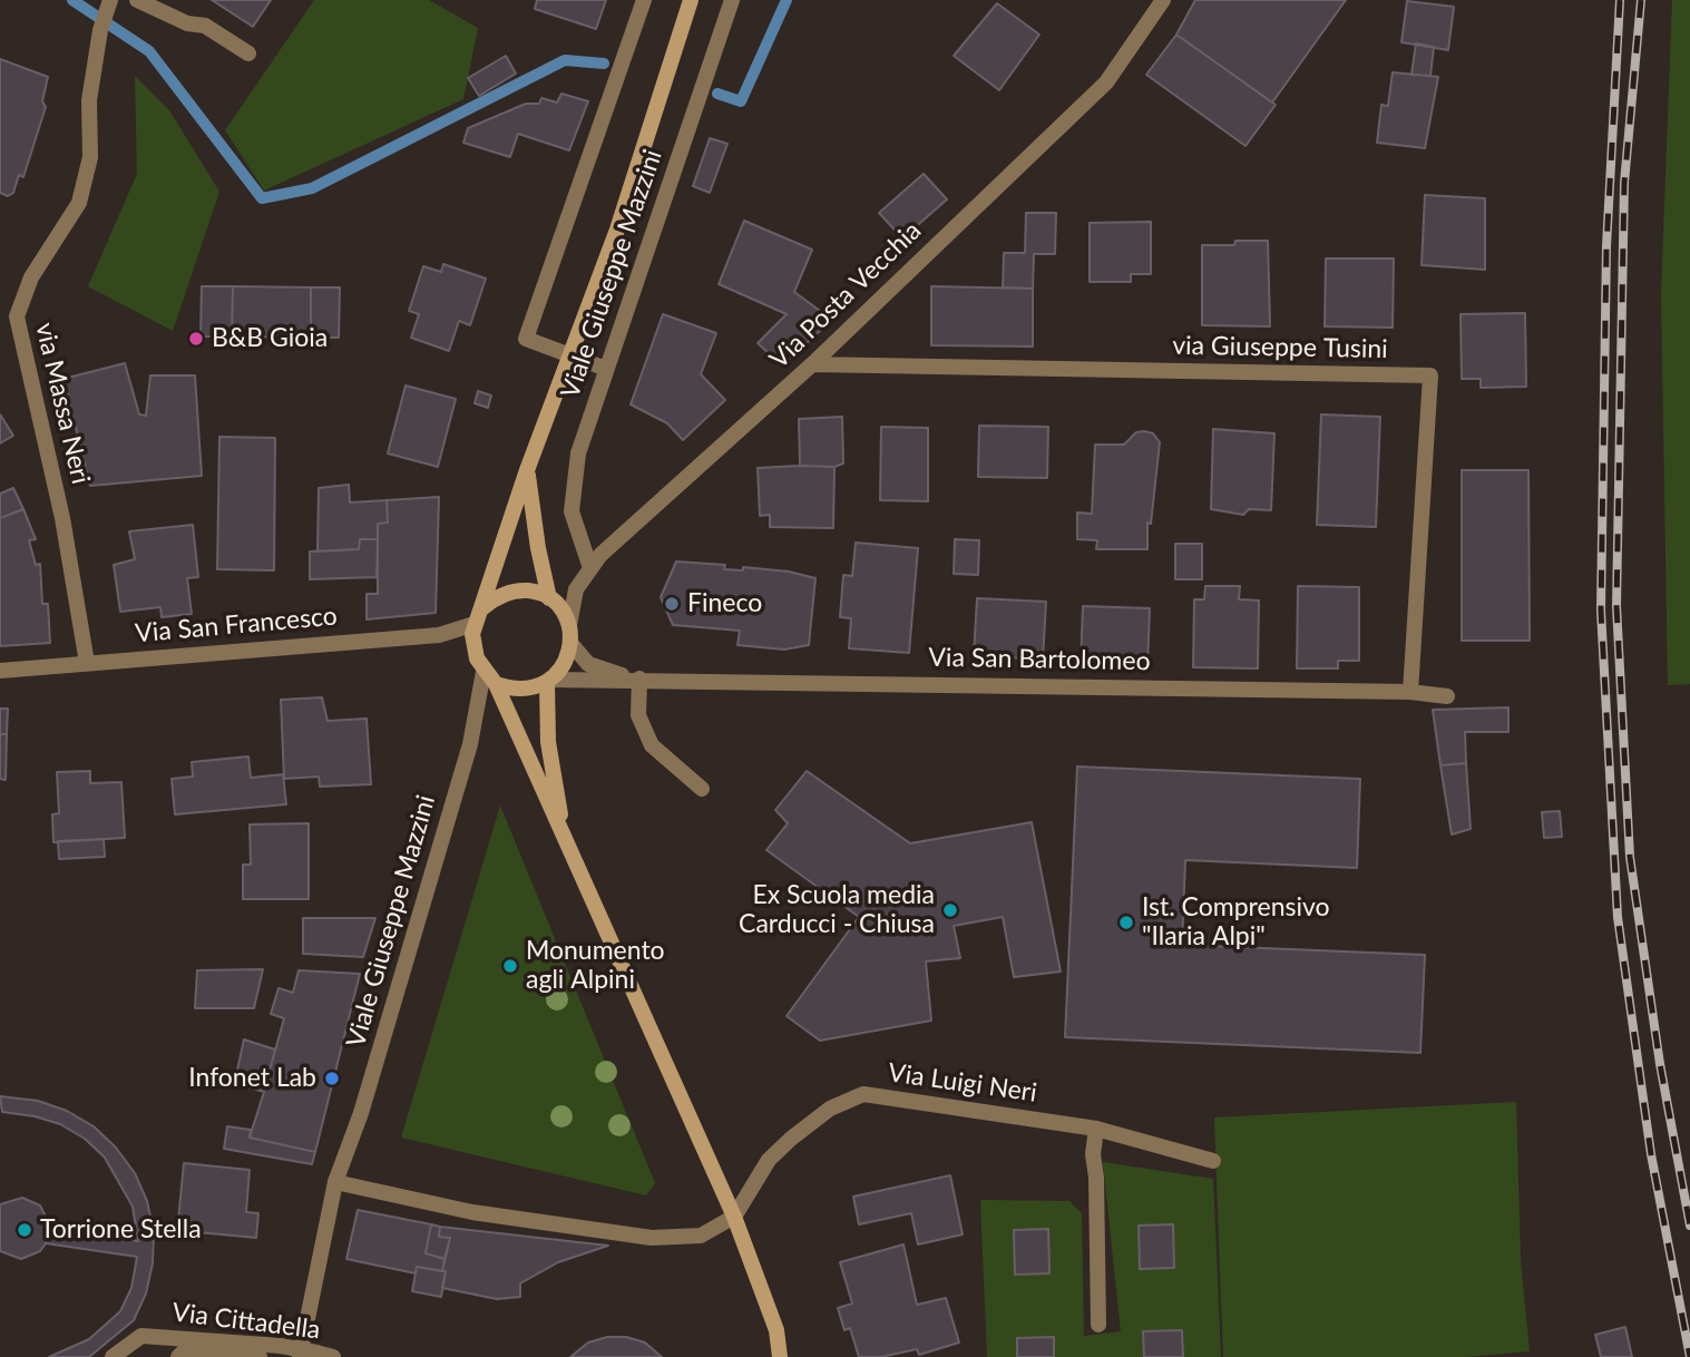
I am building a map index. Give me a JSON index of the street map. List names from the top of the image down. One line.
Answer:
{"streets":{"main road":["Viale Giuseppe Mazzini"],"street":["Via Posta Vecchia","via Giuseppe Tusini","via Massa Neri","Via San Francesco","Via San Bartolomeo","Via Luigi Neri","Via Cittadella"]},"crossings":[["Viale Giuseppe Mazzini","Via Posta Vecchia"],["Viale Giuseppe Mazzini","Via San Francesco"],["Viale Giuseppe Mazzini","Via Luigi Neri"],["Via Posta Vecchia","via Giuseppe Tusini"],["Via Posta Vecchia","Via San Francesco"],["via Giuseppe Tusini","Via San Bartolomeo"],["via Massa Neri","Via San Francesco"]],"places":["B&B Gioia","Fineco","Ex Scuola media Carducci - Chiusa","Ist. Comprensivo \"Ilaria Alpi\"","Monumento agli Alpini","Infonet Lab","Torrione Stella"]}
